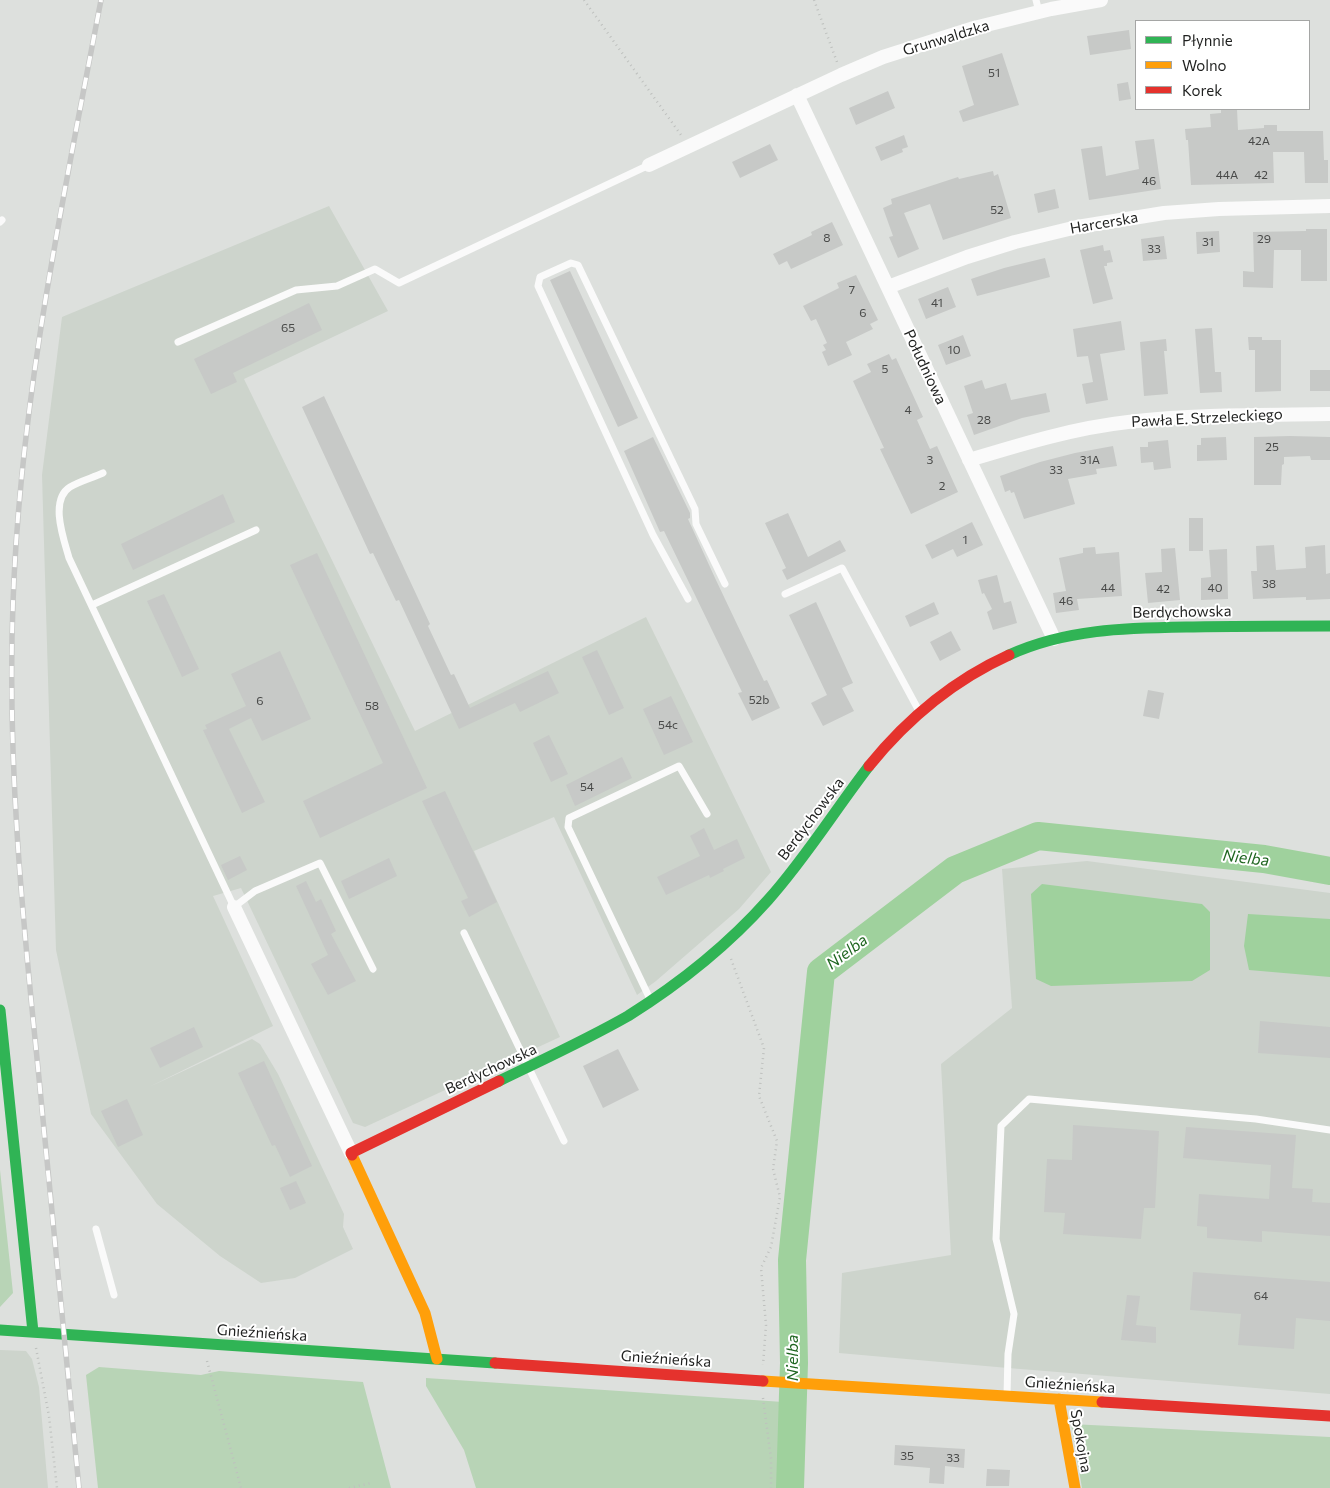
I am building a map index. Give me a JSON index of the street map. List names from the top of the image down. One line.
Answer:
{"streets":{"street":["Grunwaldzka","Harcerska","Południowa","Pawła E. Strzeleckiego","Berdychowska","Gnieźnieńska","Spokojna"]},"crossings":[["Grunwaldzka","Południowa"],["Harcerska","Południowa"],["Południowa","Pawła E. Strzeleckiego"],["Południowa","Berdychowska"],["Gnieźnieńska","Spokojna"]],"water":["Nielba"],"house_numbers":["51","42A","44A","42","46","52","8","29","31","33","7","41","6","65","10","5","4","28","25","3","31A","33","2","1","38","44","40","42","46","52b","6","58","54c","54","64","35","33"],"legend":["Płynnie","Wolno","Korek"]}
